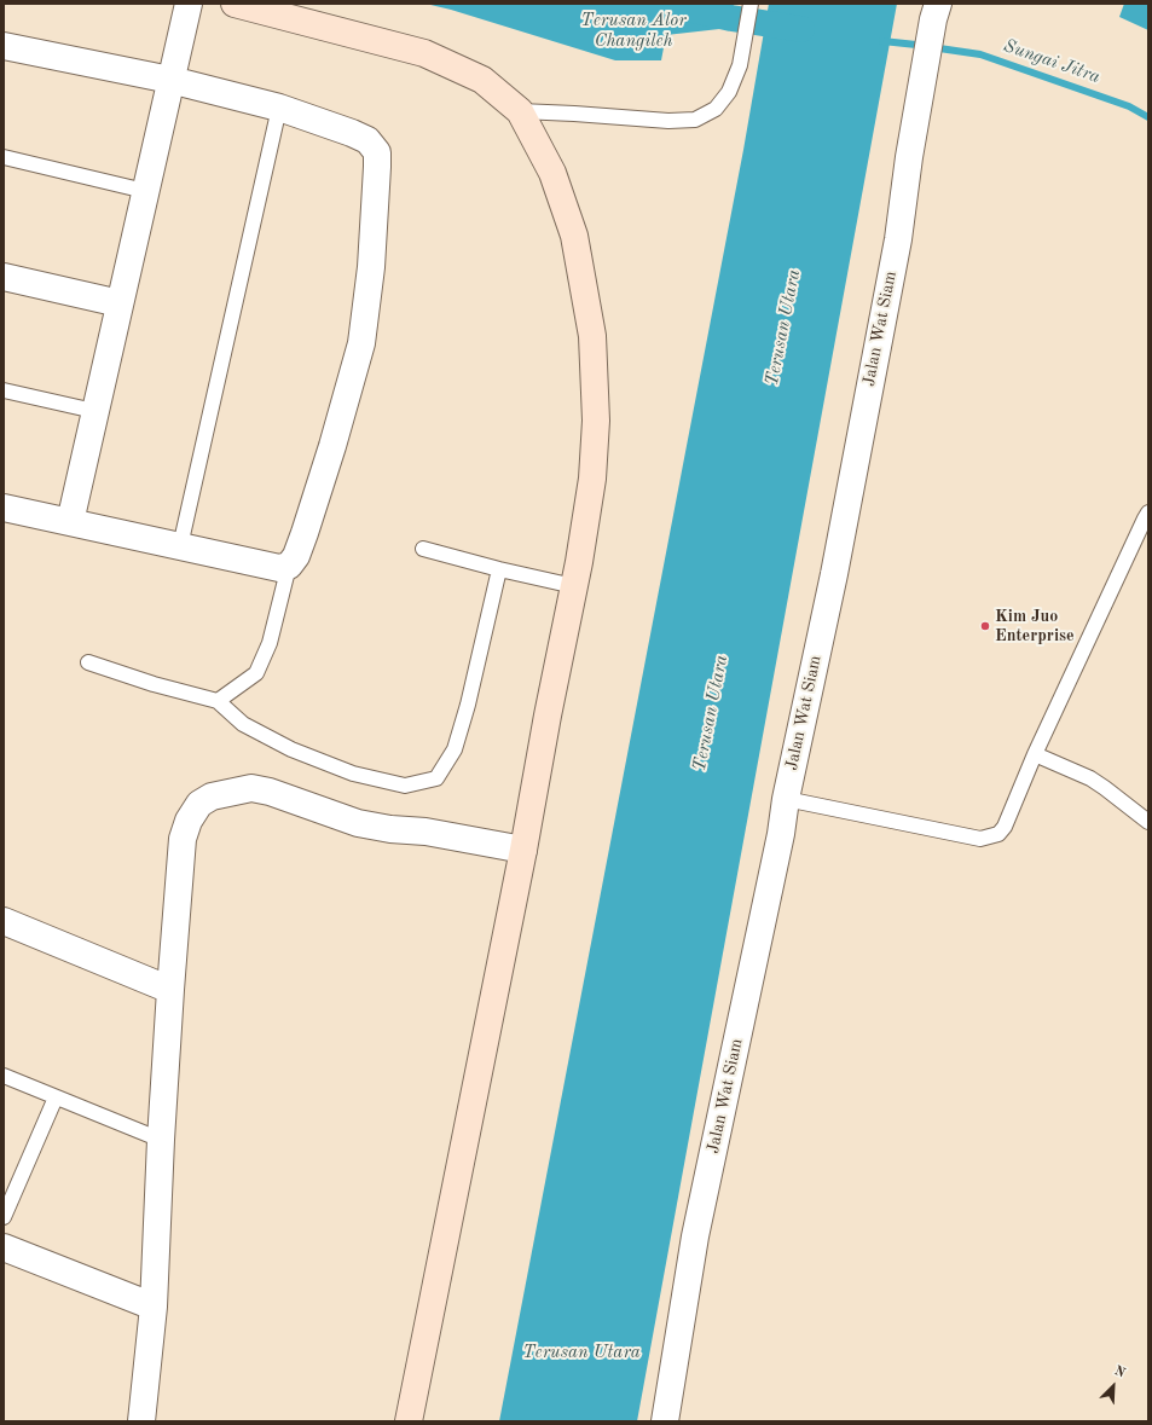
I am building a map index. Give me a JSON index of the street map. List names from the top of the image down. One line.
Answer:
{"streets":{"street":["Jalan Wat Siam"]},"water":["Terusan Alor Changileh","Sungai Jitra","Terusan Utara"],"places":["Kim Juo Enterprise"],"north":"top right"}
